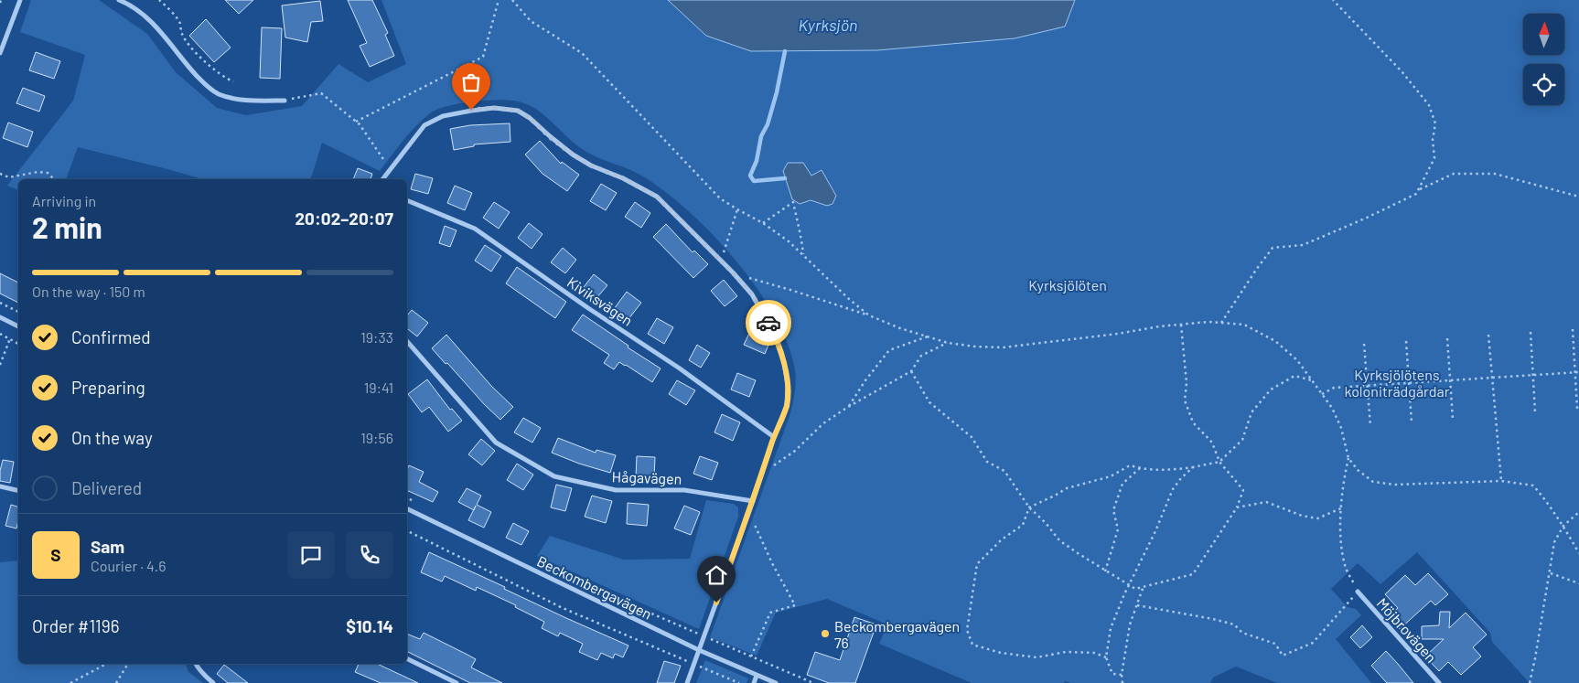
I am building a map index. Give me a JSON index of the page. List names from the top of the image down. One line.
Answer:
{"streets":{"street":["Kiviksvägen","Hågavägen","Beckombergavägen","Möjbrovägen"]},"water":["Kyrksjön"],"parks":["Kyrksjölöten","Kyrksjölötens koloniträdgårdar"],"places":["Beckombergavägen 76"],"north":"top","page":{"heading":["2 min","Arriving in","20:02–20:07"],"panel":["Sam","Courier · 4.6","Order #1196","$10.14"],"bar":"On the way · 150 m","list":[["Confirmed","19:33"],["Preparing","19:41"],["On the way","19:56"],"Delivered"],"round":"S"}}
